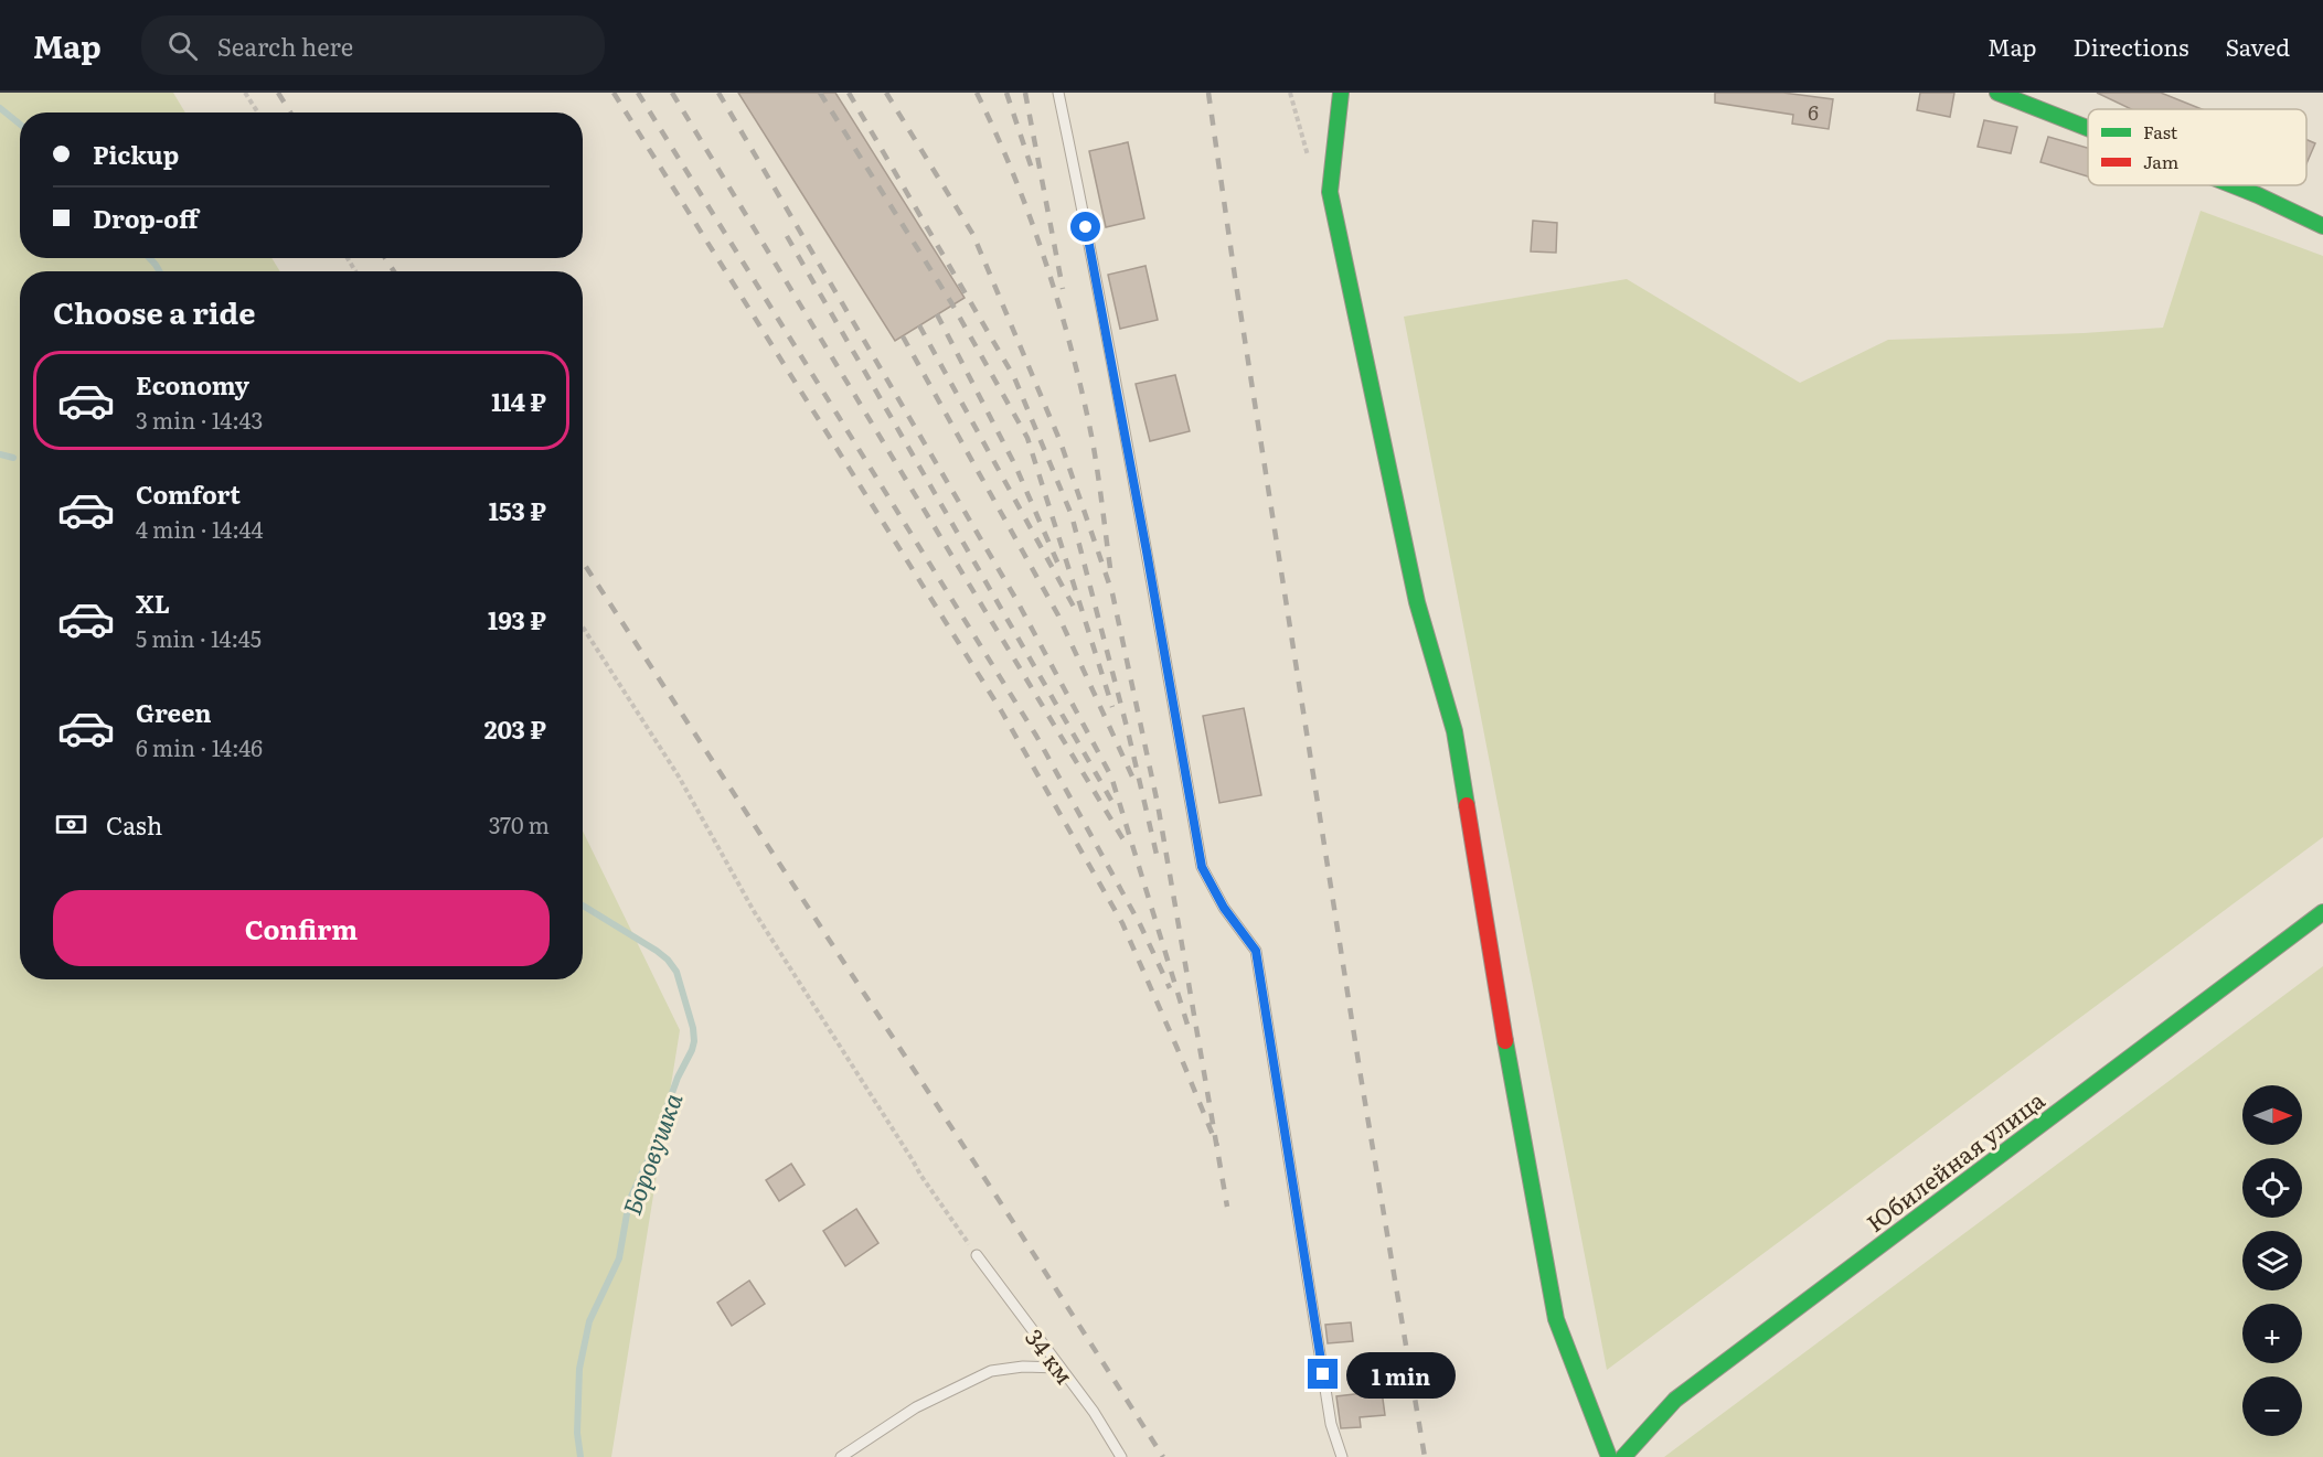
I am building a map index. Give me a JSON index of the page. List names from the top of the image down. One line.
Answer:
{"streets":{"street":["Юбилейная улица"],"lane":["34 км"]},"water":["Боровушка"],"house_numbers":["6"],"legend":["Fast","Jam"],"north":"right","page":{"header":"Map","search":"Search here","nav":["Map","Directions","Saved"],"banner":["Pickup","Drop-off"],"heading":"Choose a ride","list":[{"name":"Economy","note":"3 min · 14:43","value":"114 ₽"},{"name":"Comfort","note":"4 min · 14:44","value":"153 ₽"},{"name":"XL","note":"5 min · 14:45","value":"193 ₽"},{"name":"Green","note":"6 min · 14:46","value":"203 ₽"}],"pay":["Cash","370 m"],"buttons":"Confirm","map_buttons":["+","−"],"bubble":"1 min"}}
